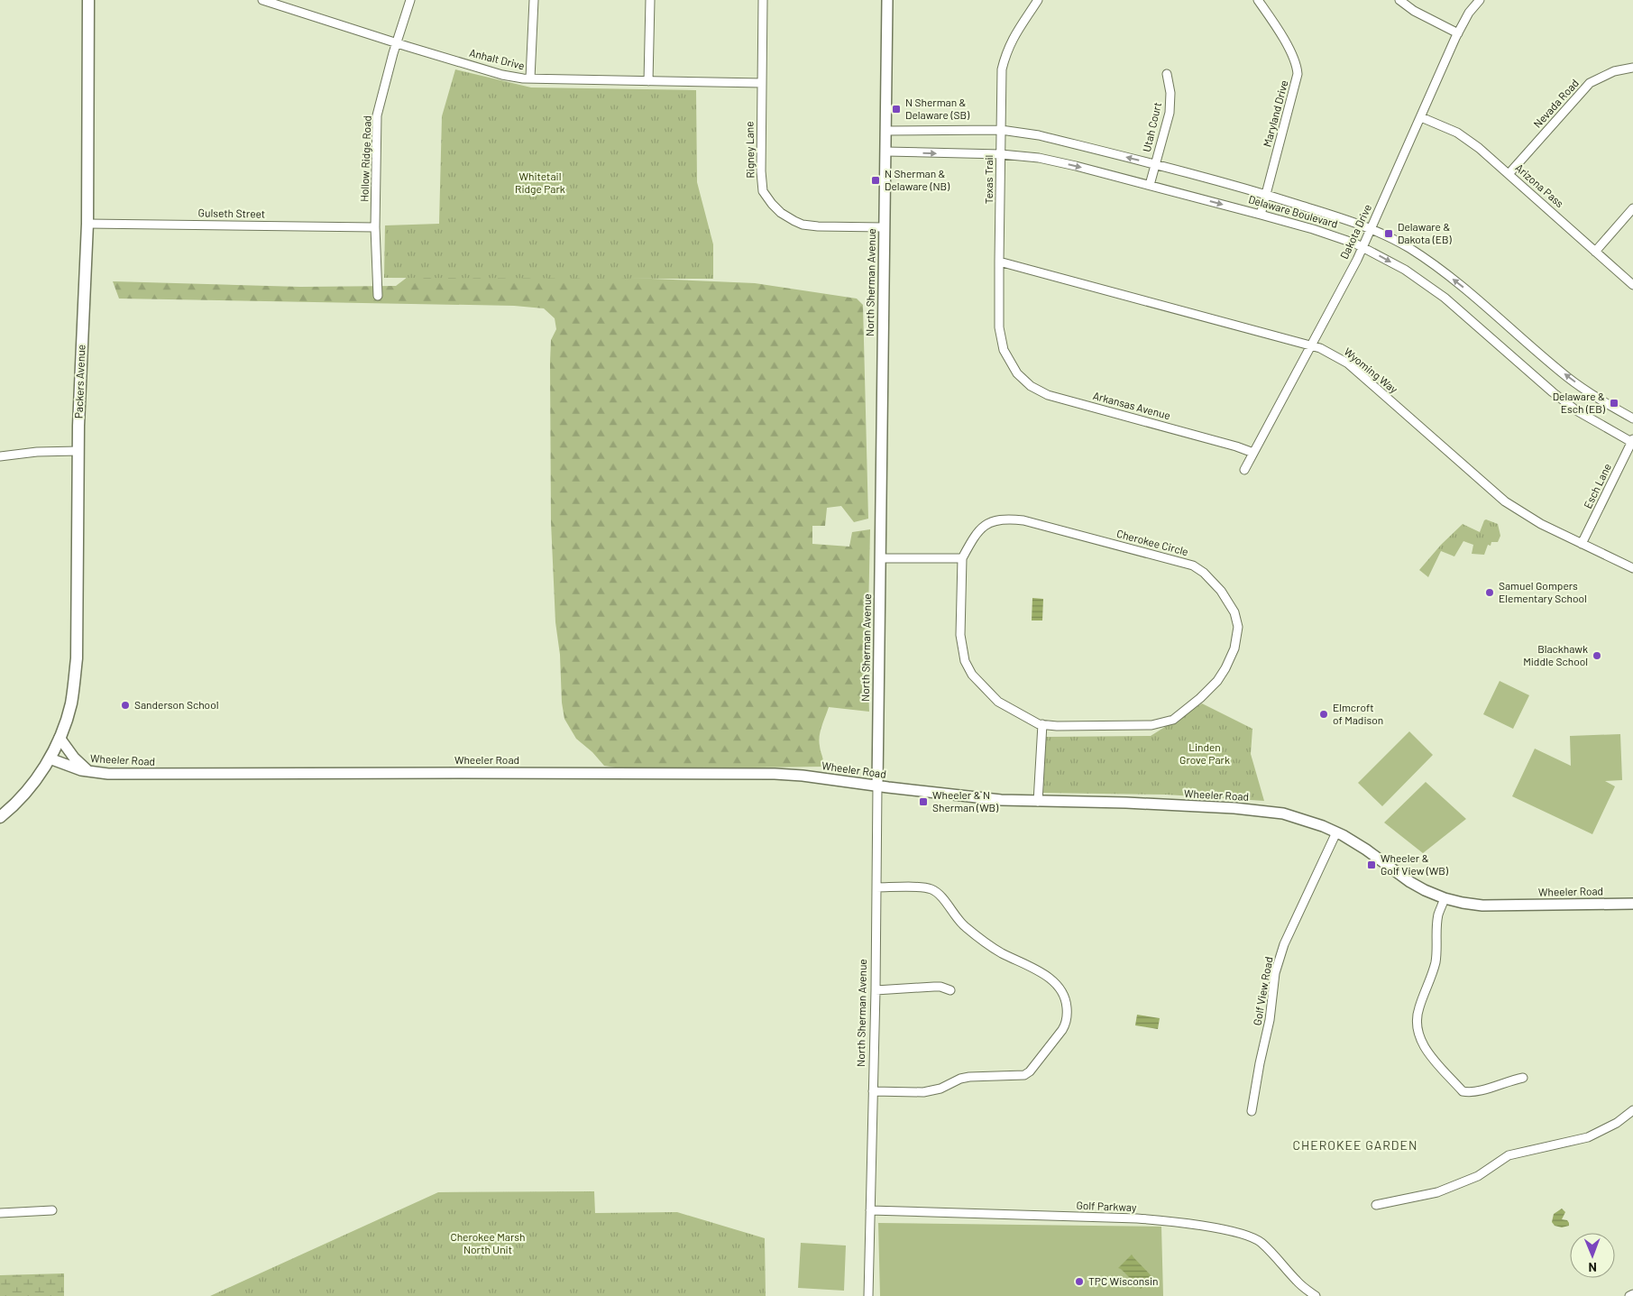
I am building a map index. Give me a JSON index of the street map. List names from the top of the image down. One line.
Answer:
{"streets":{"main road":["Packers Avenue"],"street":["Anhalt Drive","Nevada Road","Maryland Drive","Utah Court","Rigney Lane","Hollow Ridge Road","Texas Trail","Arizona Pass","Delaware Boulevard","Gulseth Street","Dakota Drive","North Sherman Avenue","Wyoming Way","Arkansas Avenue","Esch Lane","Cherokee Circle","Wheeler Road","Golf View Road","Golf Parkway"]},"crossings":[["Anhalt Drive","Rigney Lane"],["Anhalt Drive","Hollow Ridge Road"],["Nevada Road","Arizona Pass"],["Maryland Drive","Delaware Boulevard"],["Utah Court","Delaware Boulevard"],["Rigney Lane","North Sherman Avenue"],["Hollow Ridge Road","Gulseth Street"],["Texas Trail","Delaware Boulevard"],["Texas Trail","Wyoming Way"],["Texas Trail","Arkansas Avenue"],["Arizona Pass","Dakota Drive"],["Delaware Boulevard","Dakota Drive"],["Delaware Boulevard","North Sherman Avenue"],["Delaware Boulevard","Esch Lane"],["Gulseth Street","Packers Avenue"],["Dakota Drive","Wyoming Way"],["Dakota Drive","Arkansas Avenue"],["North Sherman Avenue","Wheeler Road"],["North Sherman Avenue","Golf Parkway"],["Wyoming Way","Esch Lane"],["Packers Avenue","Wheeler Road"],["Wheeler Road","Golf View Road"]],"districts":["CHEROKEE GARDEN"],"parks":["Whitetail Ridge Park","Linden Grove Park","Cherokee Marsh North Unit"],"places":{"transit":["N Sherman & Delaware (SB)","N Sherman & Delaware (NB)","Delaware & Dakota (EB)","Delaware & Esch (EB)","Wheeler & N Sherman (WB)","Wheeler & Golf View (WB)"],"other":["Samuel Gompers Elementary School","Blackhawk Middle School","Sanderson School","Elmcroft of Madison","TPC Wisconsin"]},"north":"bottom"}
